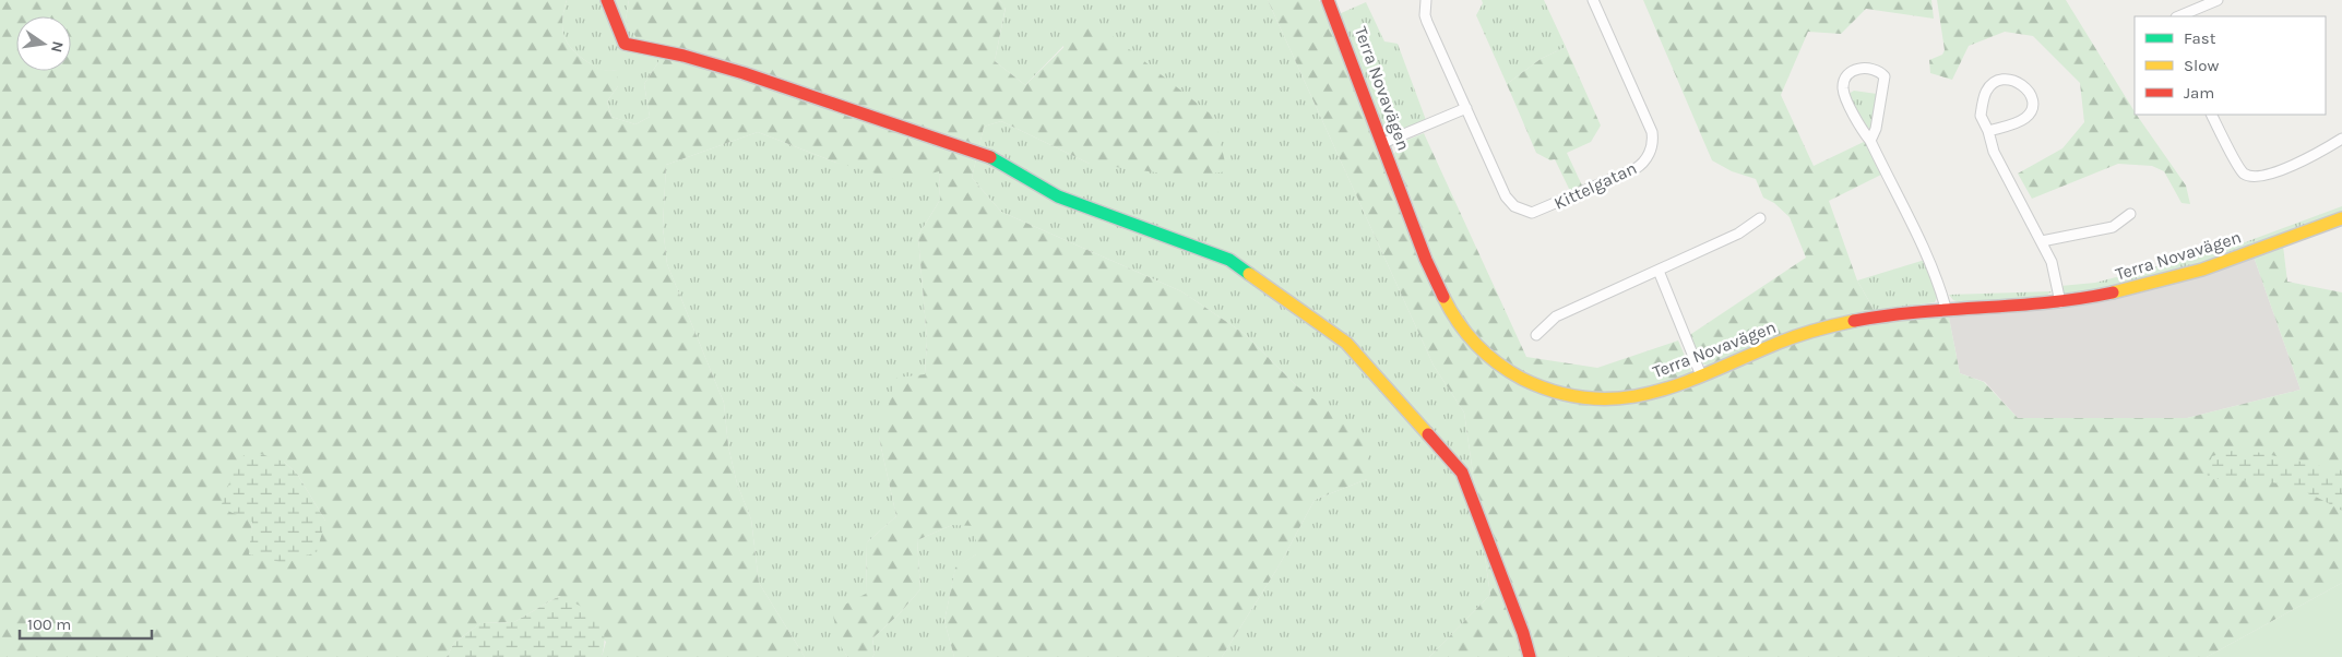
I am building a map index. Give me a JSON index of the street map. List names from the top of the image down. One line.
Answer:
{"streets":{"street":["Terra Novavägen","Kittelgatan"]},"legend":["Fast","Slow","Jam"],"scale_bar":"100 m","north":"right"}
